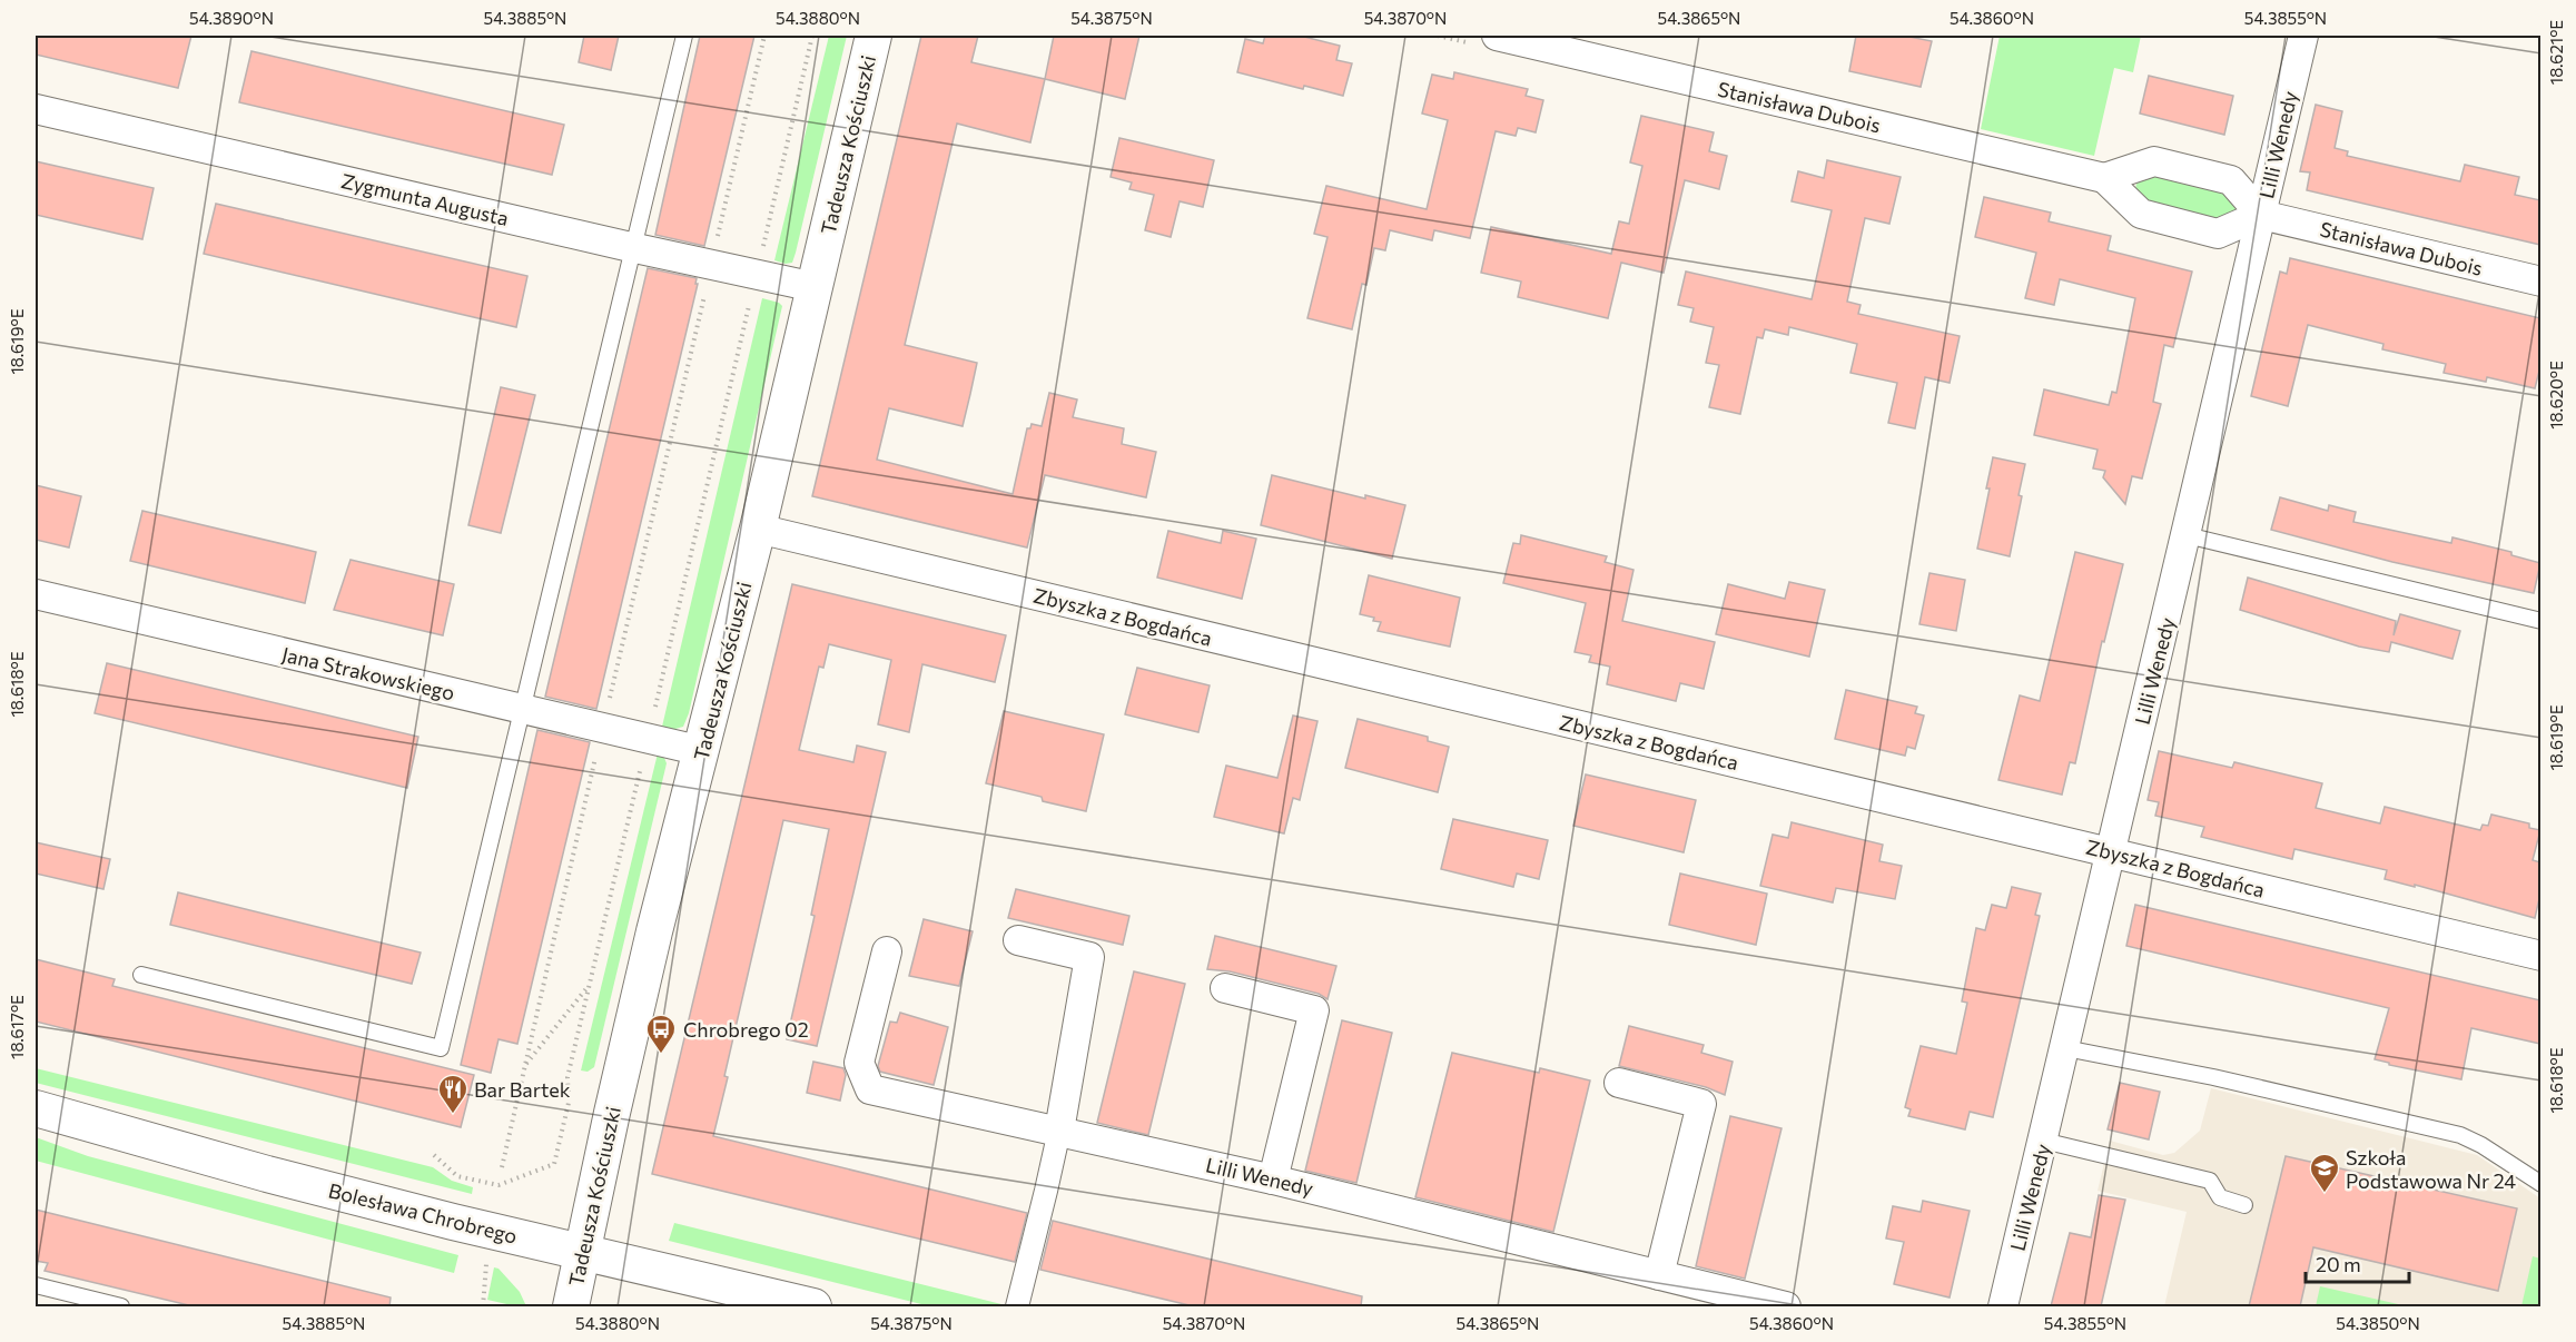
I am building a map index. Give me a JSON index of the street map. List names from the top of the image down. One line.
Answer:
{"streets":{"street":["Stanisława Dubois","Tadeusza Kościuszki","Lilli Wenedy","Zygmunta Augusta","Zbyszka z Bogdańca","Jana Strakowskiego","Bolesława Chrobrego"]},"crossings":[["Stanisława Dubois","Lilli Wenedy"],["Tadeusza Kościuszki","Zygmunta Augusta"],["Tadeusza Kościuszki","Zbyszka z Bogdańca"],["Tadeusza Kościuszki","Jana Strakowskiego"],["Tadeusza Kościuszki","Bolesława Chrobrego"],["Lilli Wenedy","Zbyszka z Bogdańca"]],"places":{"bus stop":["Chrobrego 02"],"restaurant":["Bar Bartek"],"school or university":["Szkoła Podstawowa Nr 24"]},"scale_bar":"20 m","coordinates":["54.3890°N","54.3885°N","54.3880°N","54.3875°N","54.3870°N","54.3865°N","54.3860°N","54.3855°N","18.621°E","18.619°E","18.620°E","18.618°E","18.617°E","54.3850°N"]}
